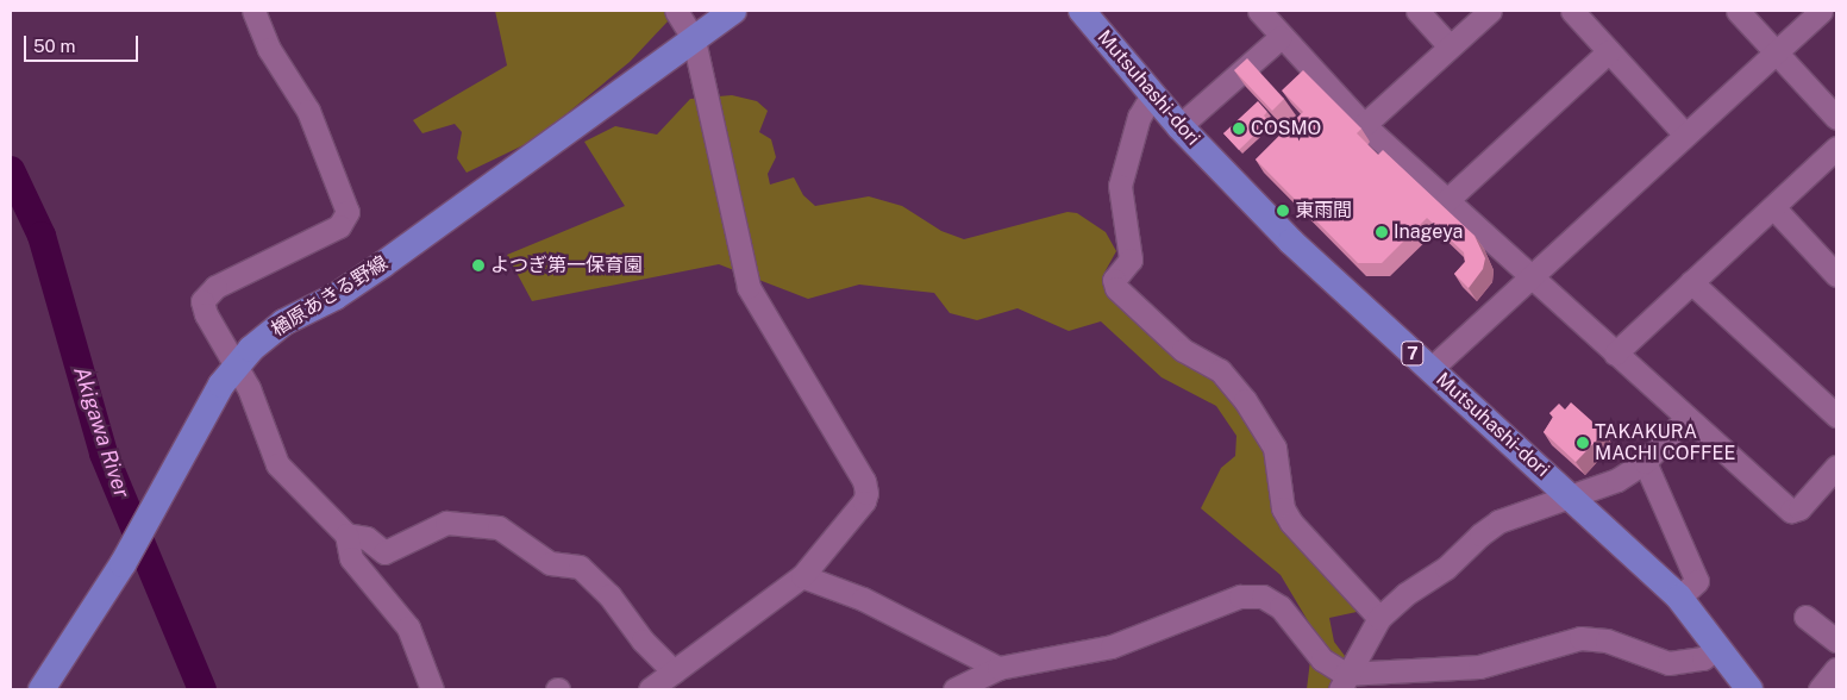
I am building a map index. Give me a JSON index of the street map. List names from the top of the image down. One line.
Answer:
{"streets":{"main road":["Mutsuhashi-dori","楢原あきる野線","7"]},"water":["Akigawa River"],"places":["COSMO","東雨間","Inageya","よつぎ第一保育園","TAKAKURA MACHI COFFEE"],"scale_bar":"50 m"}
